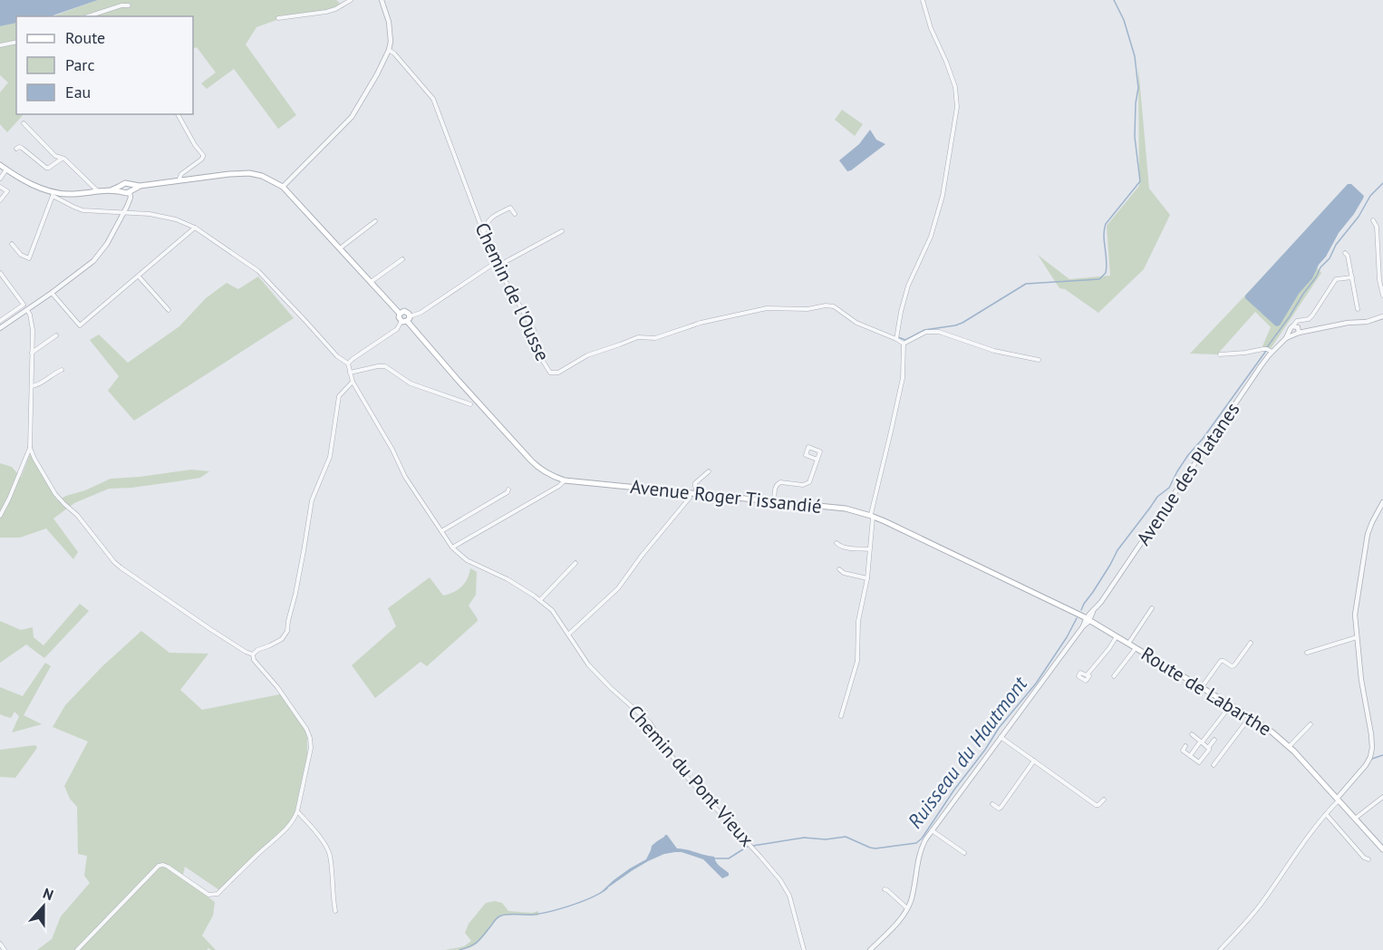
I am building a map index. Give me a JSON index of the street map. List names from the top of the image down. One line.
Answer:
{"streets":{"main road":["Avenue Roger Tissandié","Route de Labarthe"],"street":["Chemin de l'Ousse","Avenue des Platanes","Chemin du Pont Vieux"]},"crossings":[["Avenue des Platanes","Avenue Roger Tissandié"],["Avenue des Platanes","Route de Labarthe"],["Avenue Roger Tissandié","Route de Labarthe"]],"water":["Ruisseau du Hautmont"],"legend":["Route","Parc","Eau"],"north":"top"}
